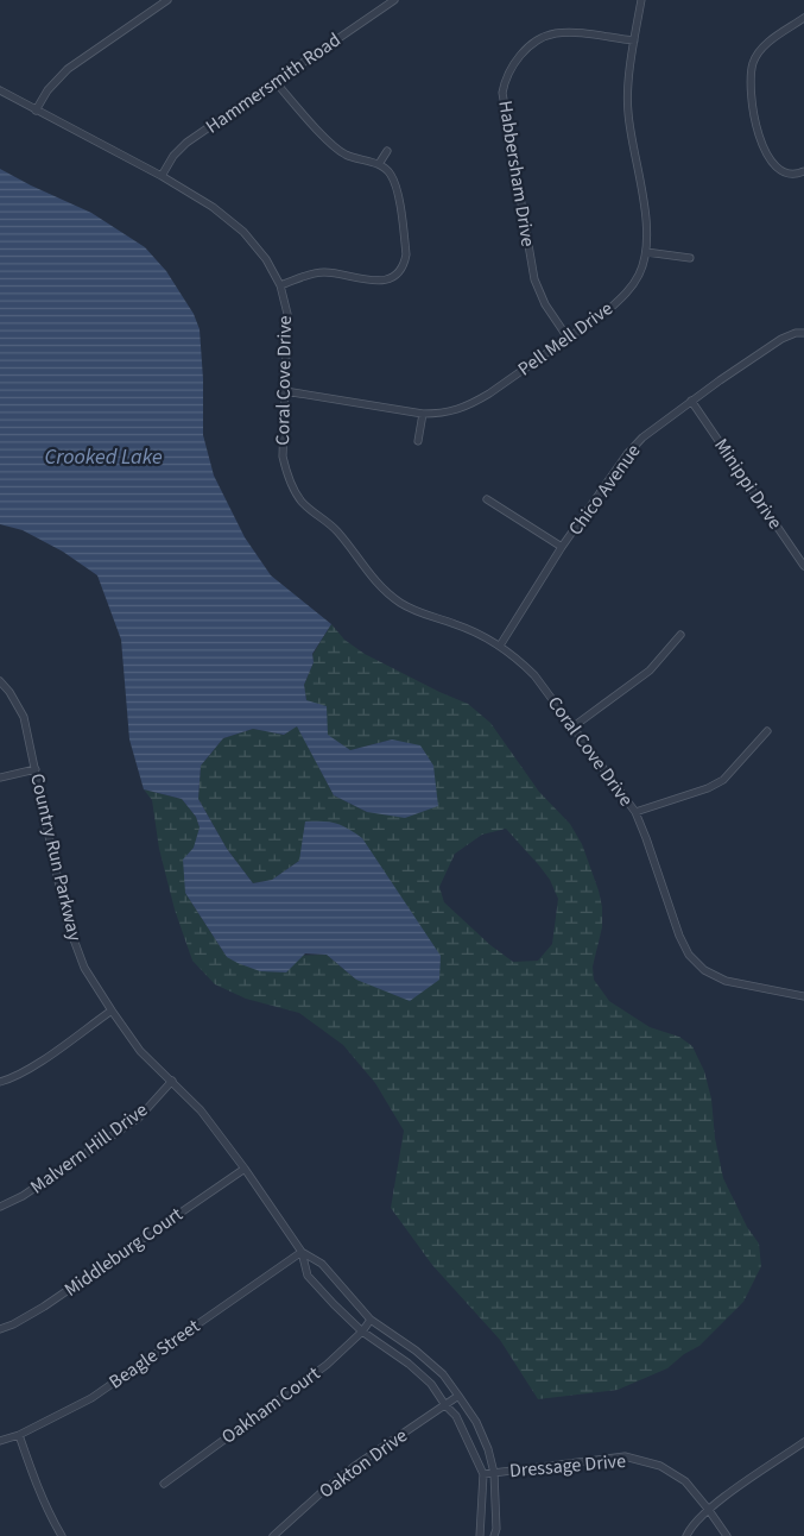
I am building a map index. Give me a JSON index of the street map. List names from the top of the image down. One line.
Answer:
{"streets":{"street":["Hammersmith Road","Habbersham Drive","Pell Mell Drive","Coral Cove Drive","Minippi Drive","Chico Avenue","Country Run Parkway","Malvern Hill Drive","Middleburg Court","Beagle Street","Oakham Court","Oakton Drive","Dressage Drive"]},"crossings":[["Hammersmith Road","Coral Cove Drive"],["Habbersham Drive","Pell Mell Drive"],["Pell Mell Drive","Coral Cove Drive"],["Coral Cove Drive","Chico Avenue"],["Minippi Drive","Chico Avenue"],["Country Run Parkway","Malvern Hill Drive"],["Country Run Parkway","Middleburg Court"],["Country Run Parkway","Beagle Street"],["Country Run Parkway","Oakham Court"],["Country Run Parkway","Oakton Drive"],["Country Run Parkway","Dressage Drive"]],"water":["Crooked Lake"]}
